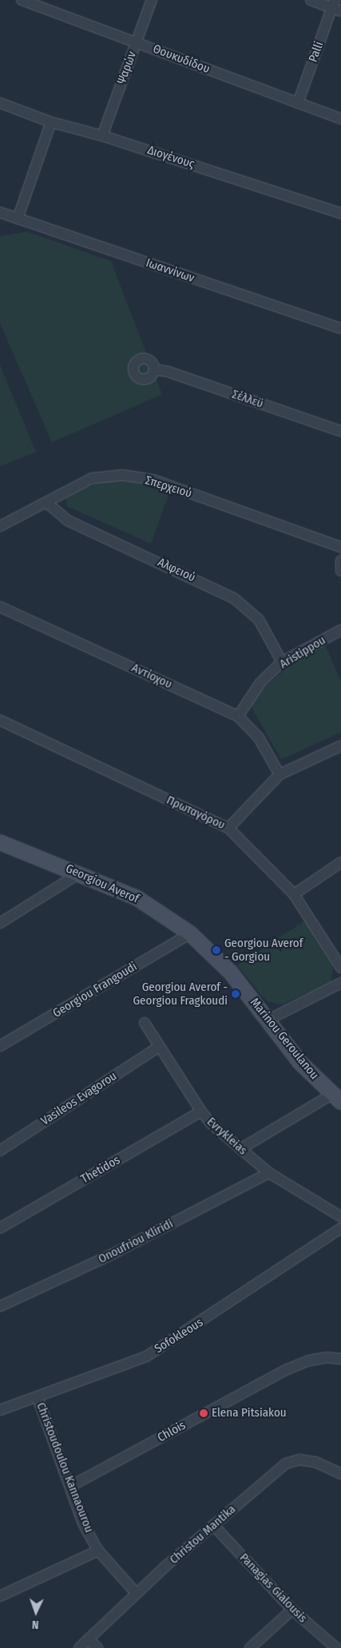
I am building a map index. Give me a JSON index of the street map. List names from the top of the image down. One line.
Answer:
{"streets":{"street":["Palli","Θουκυδίδου","Ψαρών","Διογένους","Ιωαννίνων","Σέλλεϋ","Σπερχειού","Αλφειού","Aristippou","Αντίοχου","Πρωταγόρου","Georgiou Averof","Georgiou Frangoudi","Marinou Geroulanou","Vasileos Evagorou","Evrykleias","Thetidos","Onoufriou Kliridi","Sofokleous","Chlois","Christoudoulou Kannaourou","Christou Mantika","Panagias Gialousis"]},"crossings":[["Palli","Θουκυδίδου"],["Θουκυδίδου","Ψαρών"],["Ψαρών","Διογένους"],["Σπερχειού","Αλφειού"],["Αλφειού","Aristippou"],["Aristippou","Αντίοχου"],["Georgiou Averof","Georgiou Frangoudi"],["Georgiou Averof","Marinou Geroulanou"],["Vasileos Evagorou","Evrykleias"],["Evrykleias","Thetidos"],["Evrykleias","Onoufriou Kliridi"],["Sofokleous","Christoudoulou Kannaourou"],["Chlois","Christoudoulou Kannaourou"],["Christoudoulou Kannaourou","Christou Mantika"],["Christou Mantika","Panagias Gialousis"]],"places":["Georgiou Averof - Gorgiou","Georgiou Averof - Georgiou Fragkoudi","Elena Pitsiakou"],"north":"bottom"}
